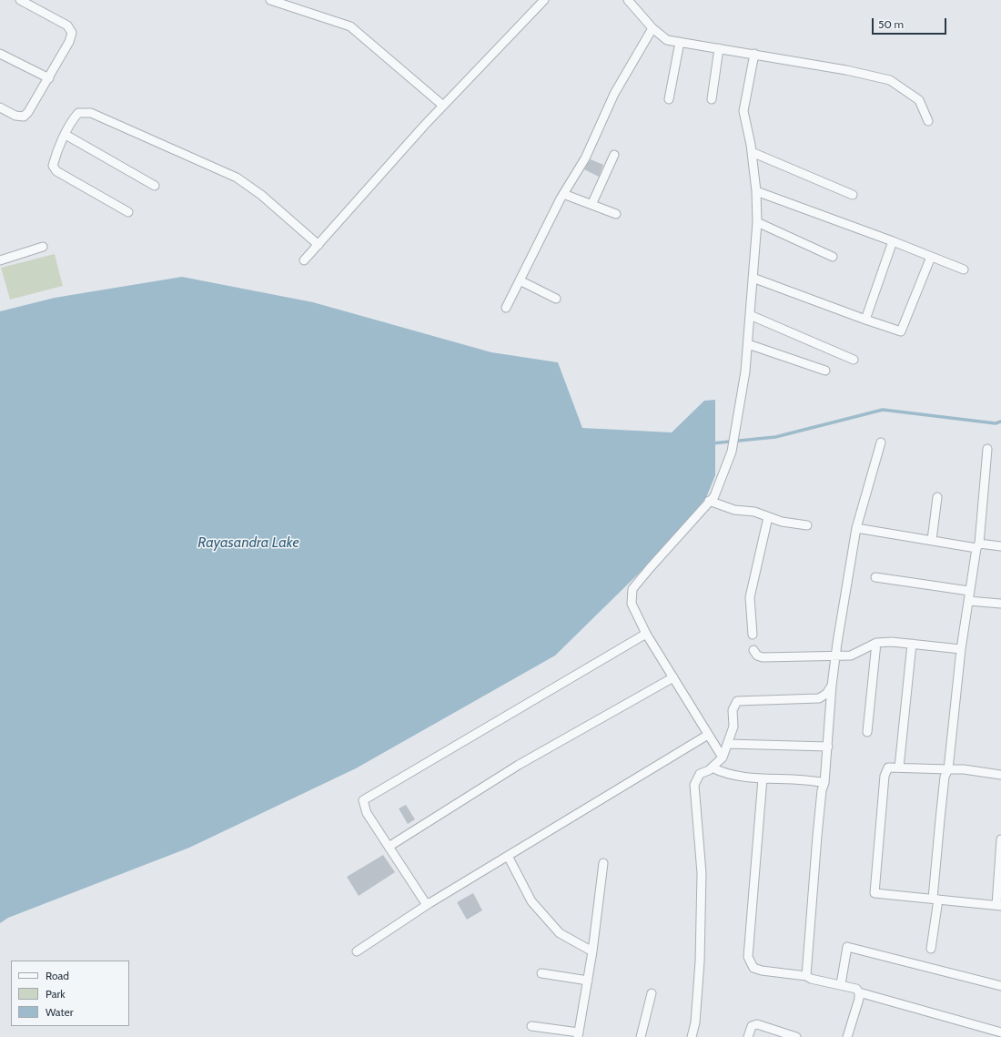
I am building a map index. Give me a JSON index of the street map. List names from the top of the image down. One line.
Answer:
{"water":["Rayasandra Lake"],"legend":["Road","Park","Water"],"scale_bar":"50 m"}
